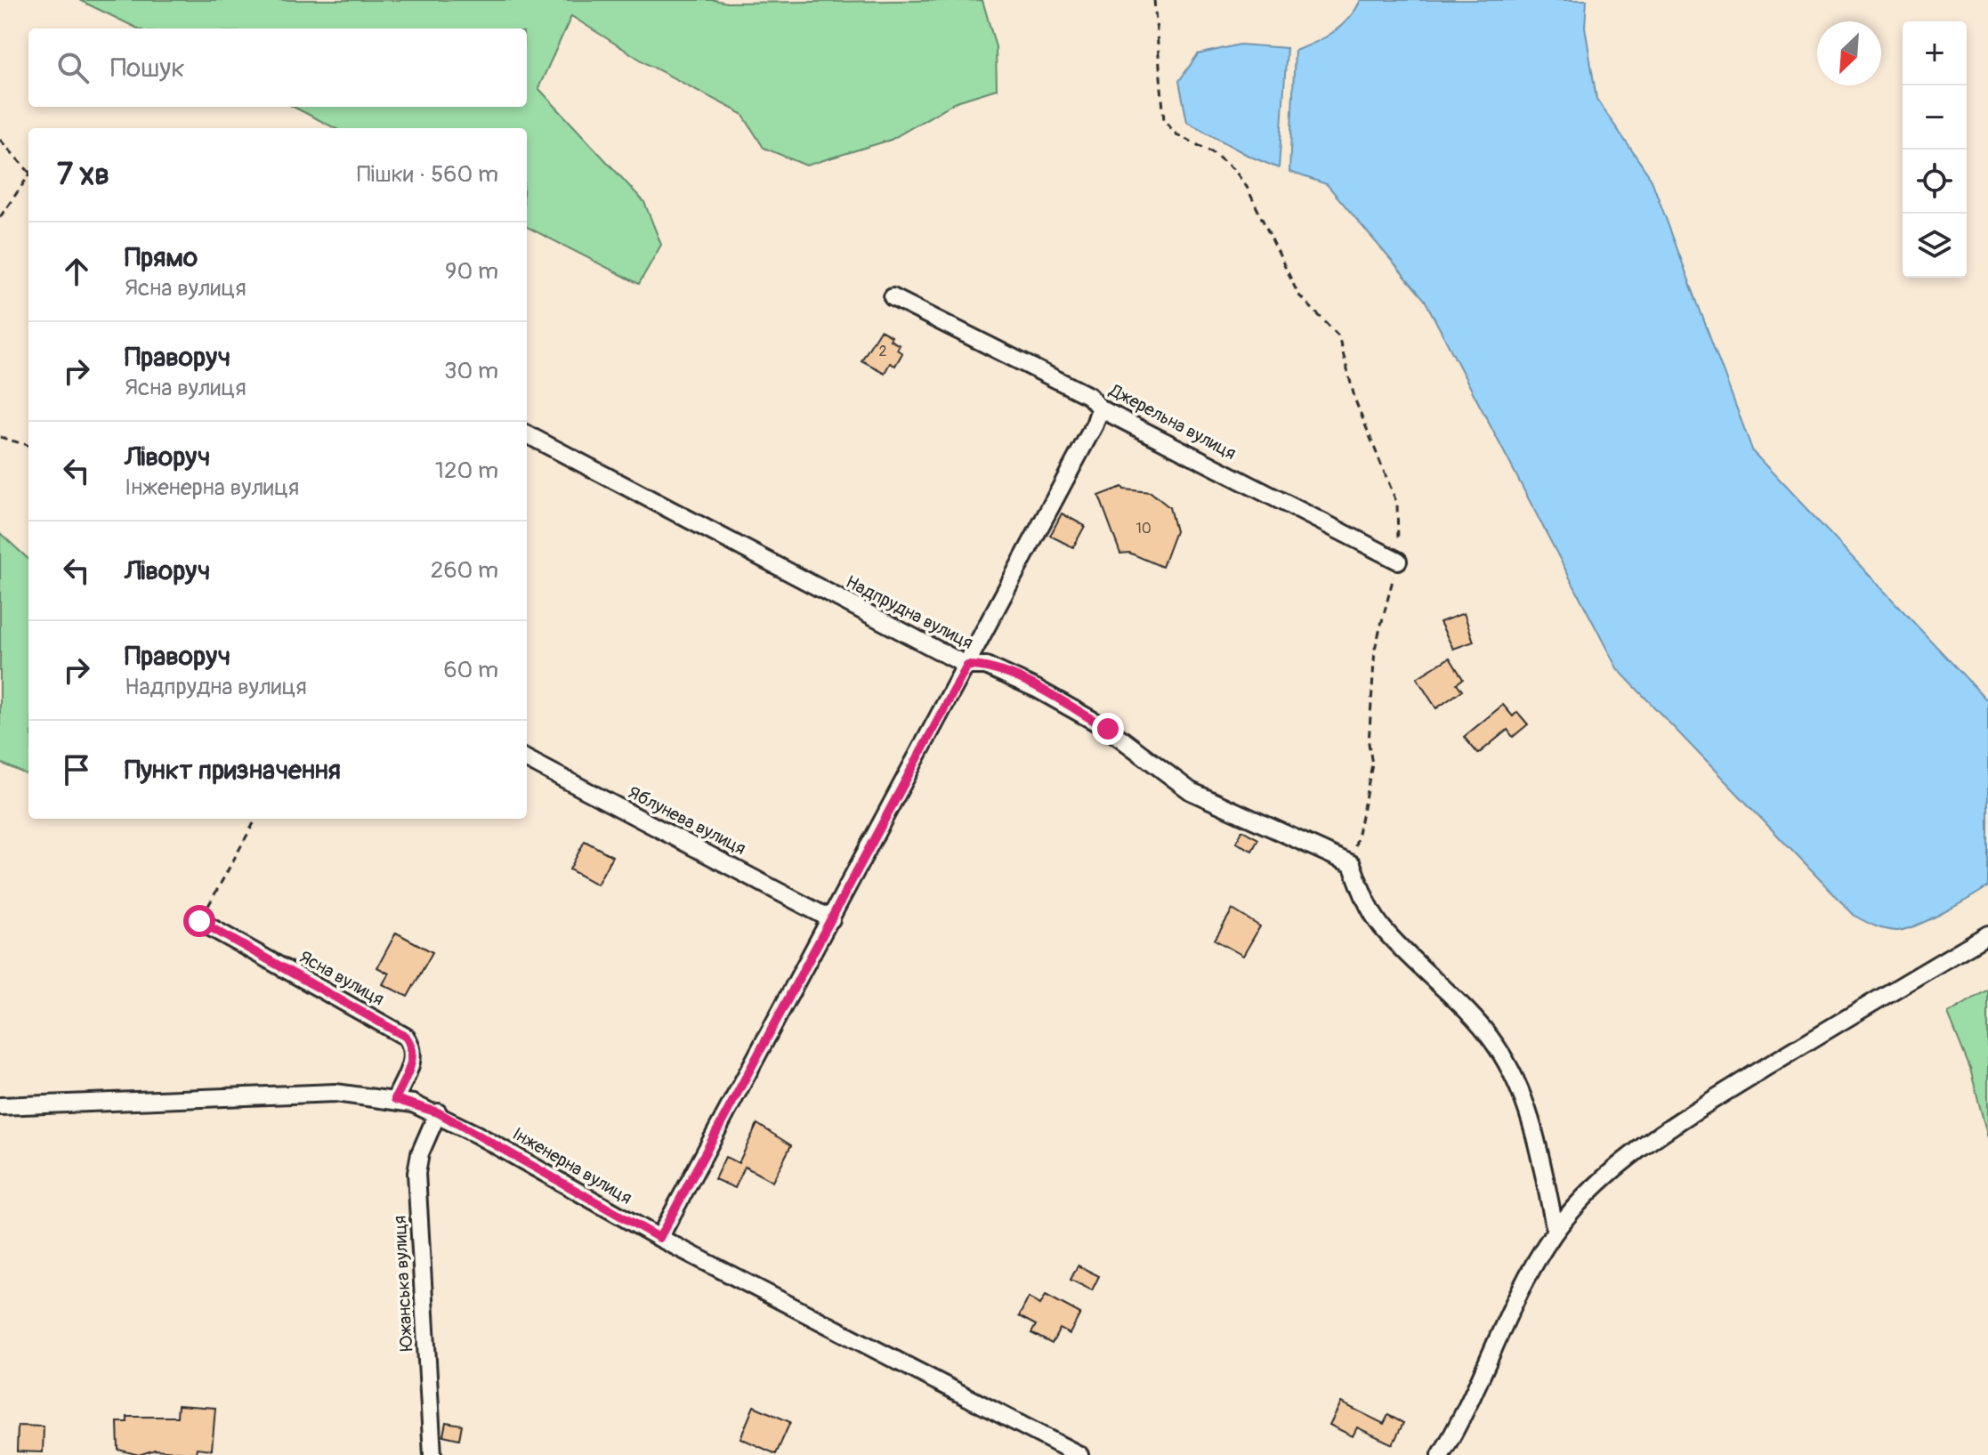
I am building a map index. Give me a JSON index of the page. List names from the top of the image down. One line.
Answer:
{"streets":{"street":["Джерельна вулиця","Надпрудна вулиця","Яблунева вулиця","Ясна вулиця","Інженерна вулиця","Южанська вулиця"]},"crossings":[["Ясна вулиця","Інженерна вулиця"],["Інженерна вулиця","Южанська вулиця"]],"house_numbers":["2","10"],"north":"bottom left","page":{"map_buttons":["+","−"],"search":"Пошук","heading":["7 хв","Пішки · 560 m"],"list":[["Прямо","Ясна вулиця","90 m"],["Праворуч","Ясна вулиця","30 m"],["Ліворуч","Інженерна вулиця","120 m"],["Ліворуч","260 m"],["Праворуч","Надпрудна вулиця","60 m"],"Пункт призначення"]}}
